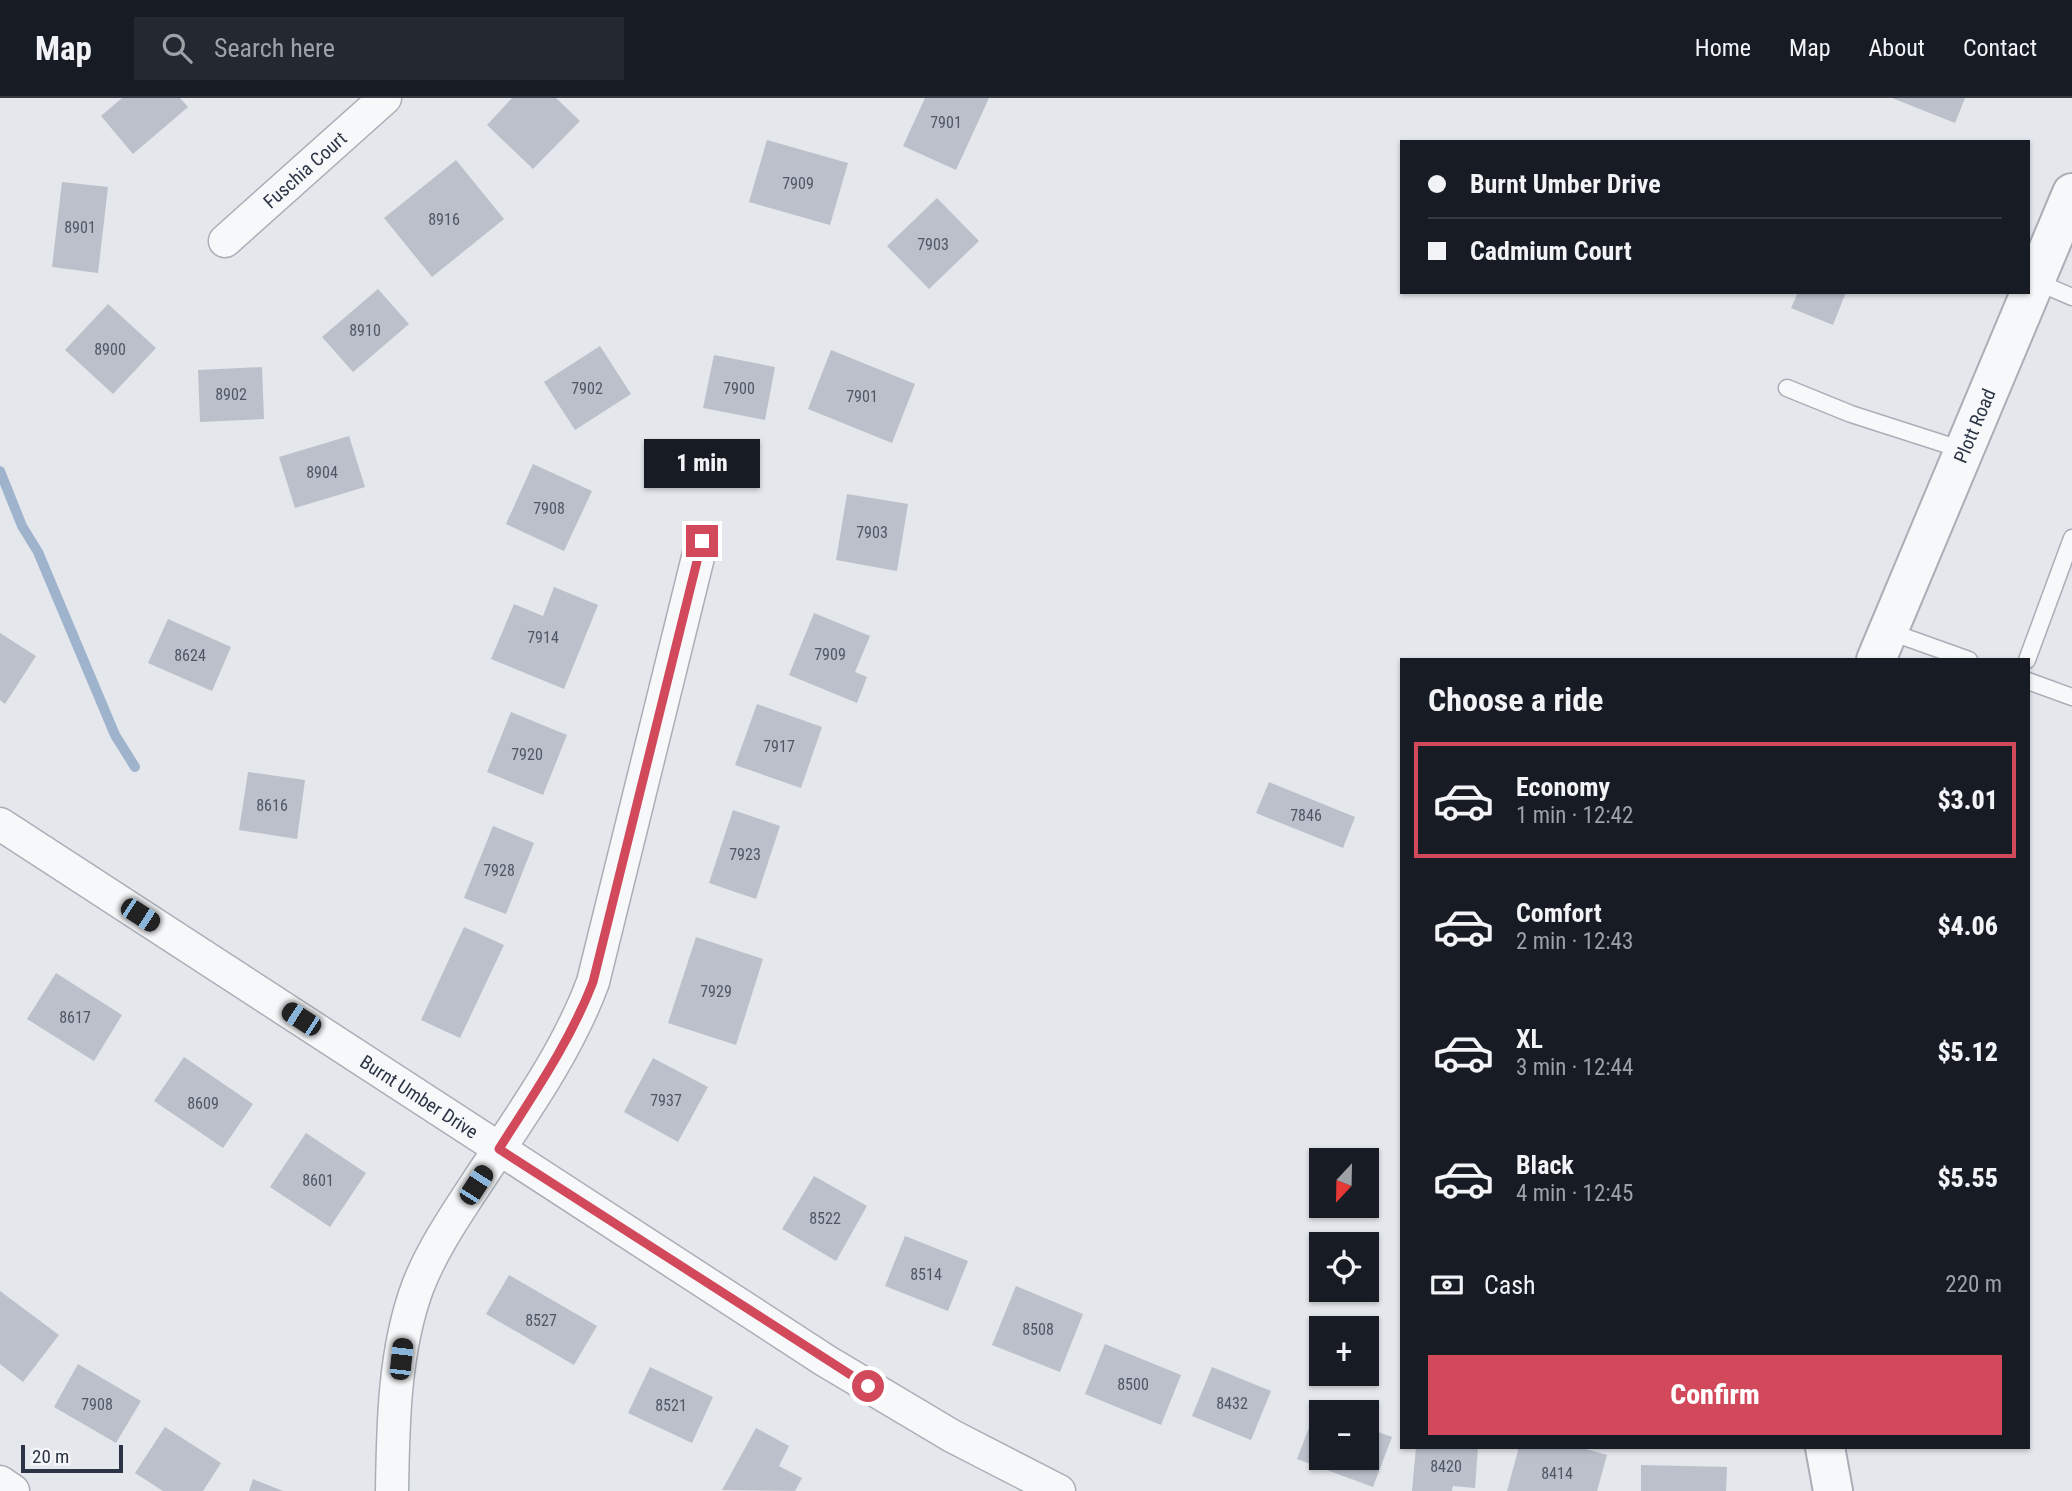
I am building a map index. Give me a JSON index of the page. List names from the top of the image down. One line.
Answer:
{"streets":{"street":["Fuschia Court","Plott Road","Burnt Umber Drive"]},"house_numbers":["7901","7909","8916","8901","7903","8910","8900","7902","7900","8902","7901","8904","7908","7903","7914","7909","8624","7917","7920","8616","7846","7923","7928","7929","8617","7937","8609","8601","8522","8514","8527","8508","8500","8432","7908","8521","8420","8414"],"scale_bar":"20 m","north":"bottom","page":{"header":"Map","search":"Search here","nav":["Home","Map","About","Contact"],"banner":["Burnt Umber Drive","Cadmium Court"],"bubble":"1 min","heading":"Choose a ride","list":[{"name":"Economy","note":"1 min · 12:42","value":"$3.01"},{"name":"Comfort","note":"2 min · 12:43","value":"$4.06"},{"name":"XL","note":"3 min · 12:44","value":"$5.12"},{"name":"Black","note":"4 min · 12:45","value":"$5.55"}],"map_buttons":["+","−"],"pay":["Cash","220 m"],"buttons":"Confirm","scale":"20 m"}}
